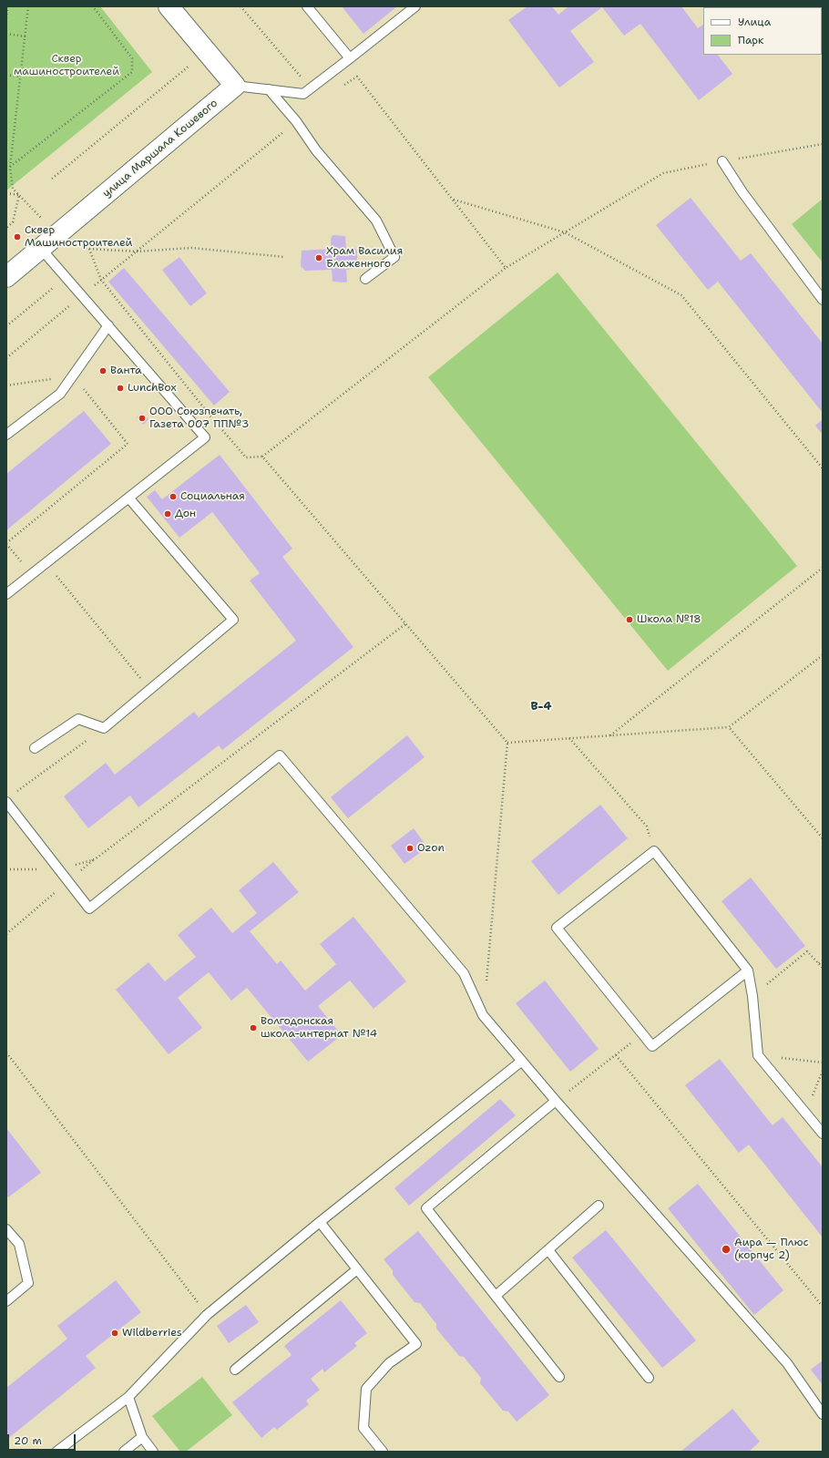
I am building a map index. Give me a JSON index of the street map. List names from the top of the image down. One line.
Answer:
{"streets":{"street":["улица Маршала Кошевого"]},"districts":["В-4"],"parks":["Сквер машиностроителей"],"places":["Сквер Машиностроителей","Храм Василия Блаженного","Ванта","LunchBox","ООО Союзпечать, Газета 007 ПП№3","Социальная","Дон","Школа №18","Ozon","Волгодонская школа-интернат №14","Аира — Плюс (корпус 2)","Wildberries"],"legend":["Улица","Парк"],"scale_bar":"20 m"}
